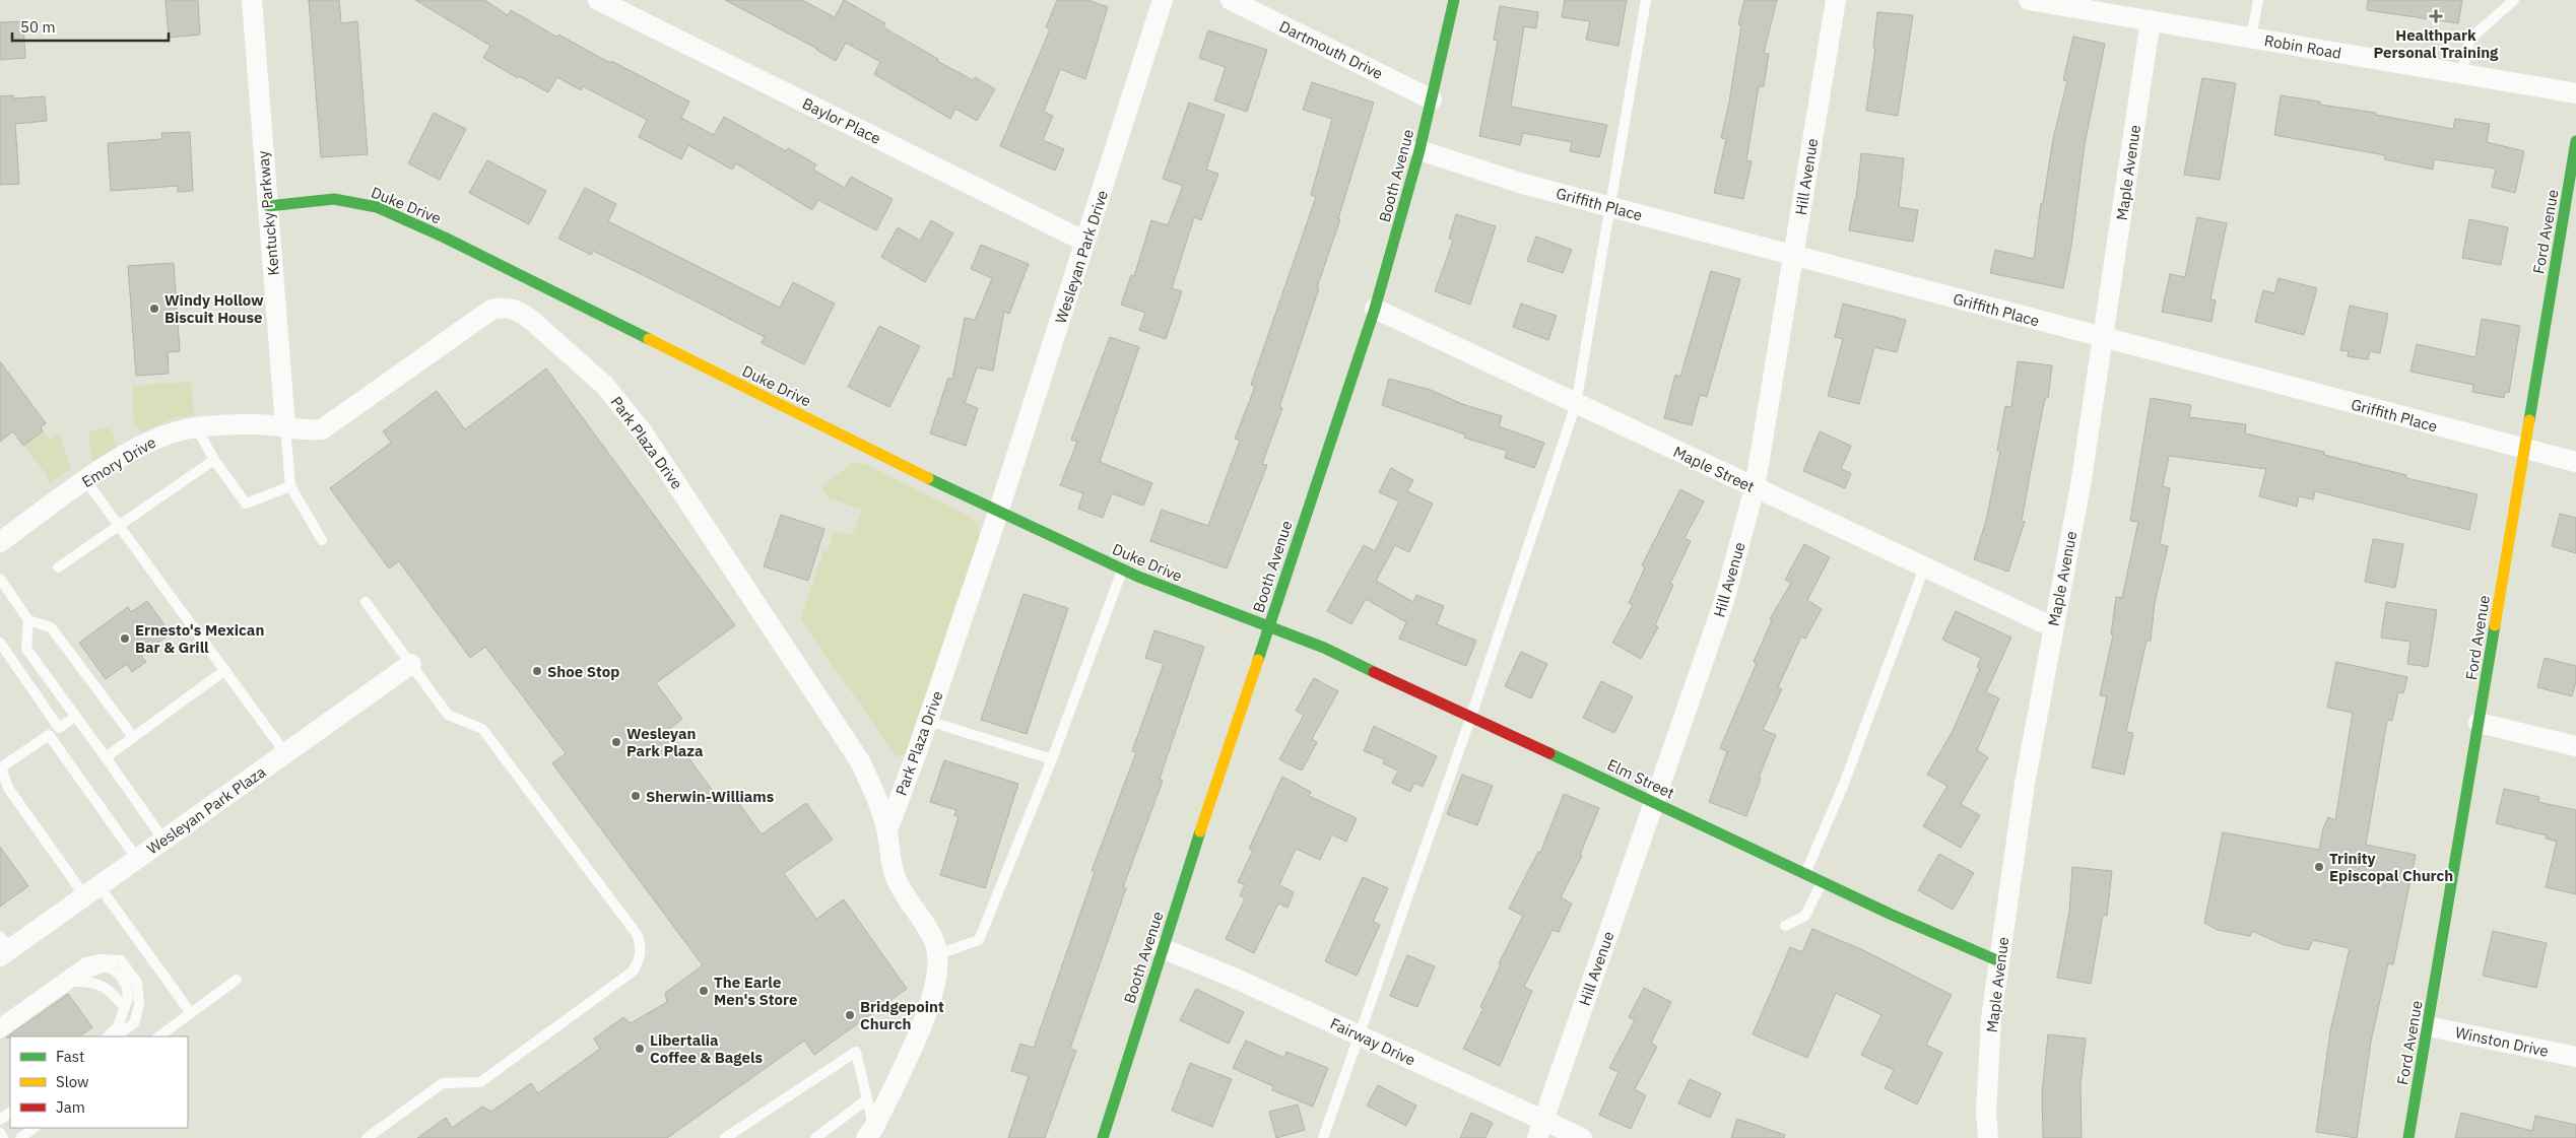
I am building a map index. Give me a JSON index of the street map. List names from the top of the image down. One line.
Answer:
{"streets":{"street":["Robin Road","Dartmouth Drive","Baylor Place","Maple Avenue","Booth Avenue","Hill Avenue","Griffith Place","Duke Drive","Kentucky Parkway","Ford Avenue","Wesleyan Park Drive","Park Plaza Drive","Emory Drive","Maple Street","Elm Street","Wesleyan Park Plaza","Fairway Drive","Winston Drive"]},"crossings":[["Robin Road","Maple Avenue"],["Dartmouth Drive","Booth Avenue"],["Baylor Place","Wesleyan Park Drive"],["Maple Avenue","Griffith Place"],["Maple Avenue","Maple Street"],["Maple Avenue","Elm Street"],["Booth Avenue","Griffith Place"],["Booth Avenue","Duke Drive"],["Booth Avenue","Maple Street"],["Booth Avenue","Elm Street"],["Booth Avenue","Fairway Drive"],["Hill Avenue","Griffith Place"],["Hill Avenue","Maple Street"],["Hill Avenue","Elm Street"],["Hill Avenue","Fairway Drive"],["Griffith Place","Ford Avenue"],["Duke Drive","Kentucky Parkway"],["Duke Drive","Wesleyan Park Drive"],["Duke Drive","Park Plaza Drive"],["Duke Drive","Elm Street"],["Kentucky Parkway","Park Plaza Drive"],["Kentucky Parkway","Emory Drive"],["Ford Avenue","Winston Drive"],["Wesleyan Park Drive","Park Plaza Drive"],["Park Plaza Drive","Emory Drive"]],"places":{"health":["Healthpark Personal Training"],"other":["Windy Hollow Biscuit House","Ernesto's Mexican Bar & Grill","Shoe Stop","Wesleyan Park Plaza","Sherwin-Williams","Trinity Episcopal Church","The Earle Men's Store","Bridgepoint Church","Libertalia Coffee & Bagels"]},"legend":["Fast","Slow","Jam"],"scale_bar":"50 m"}
